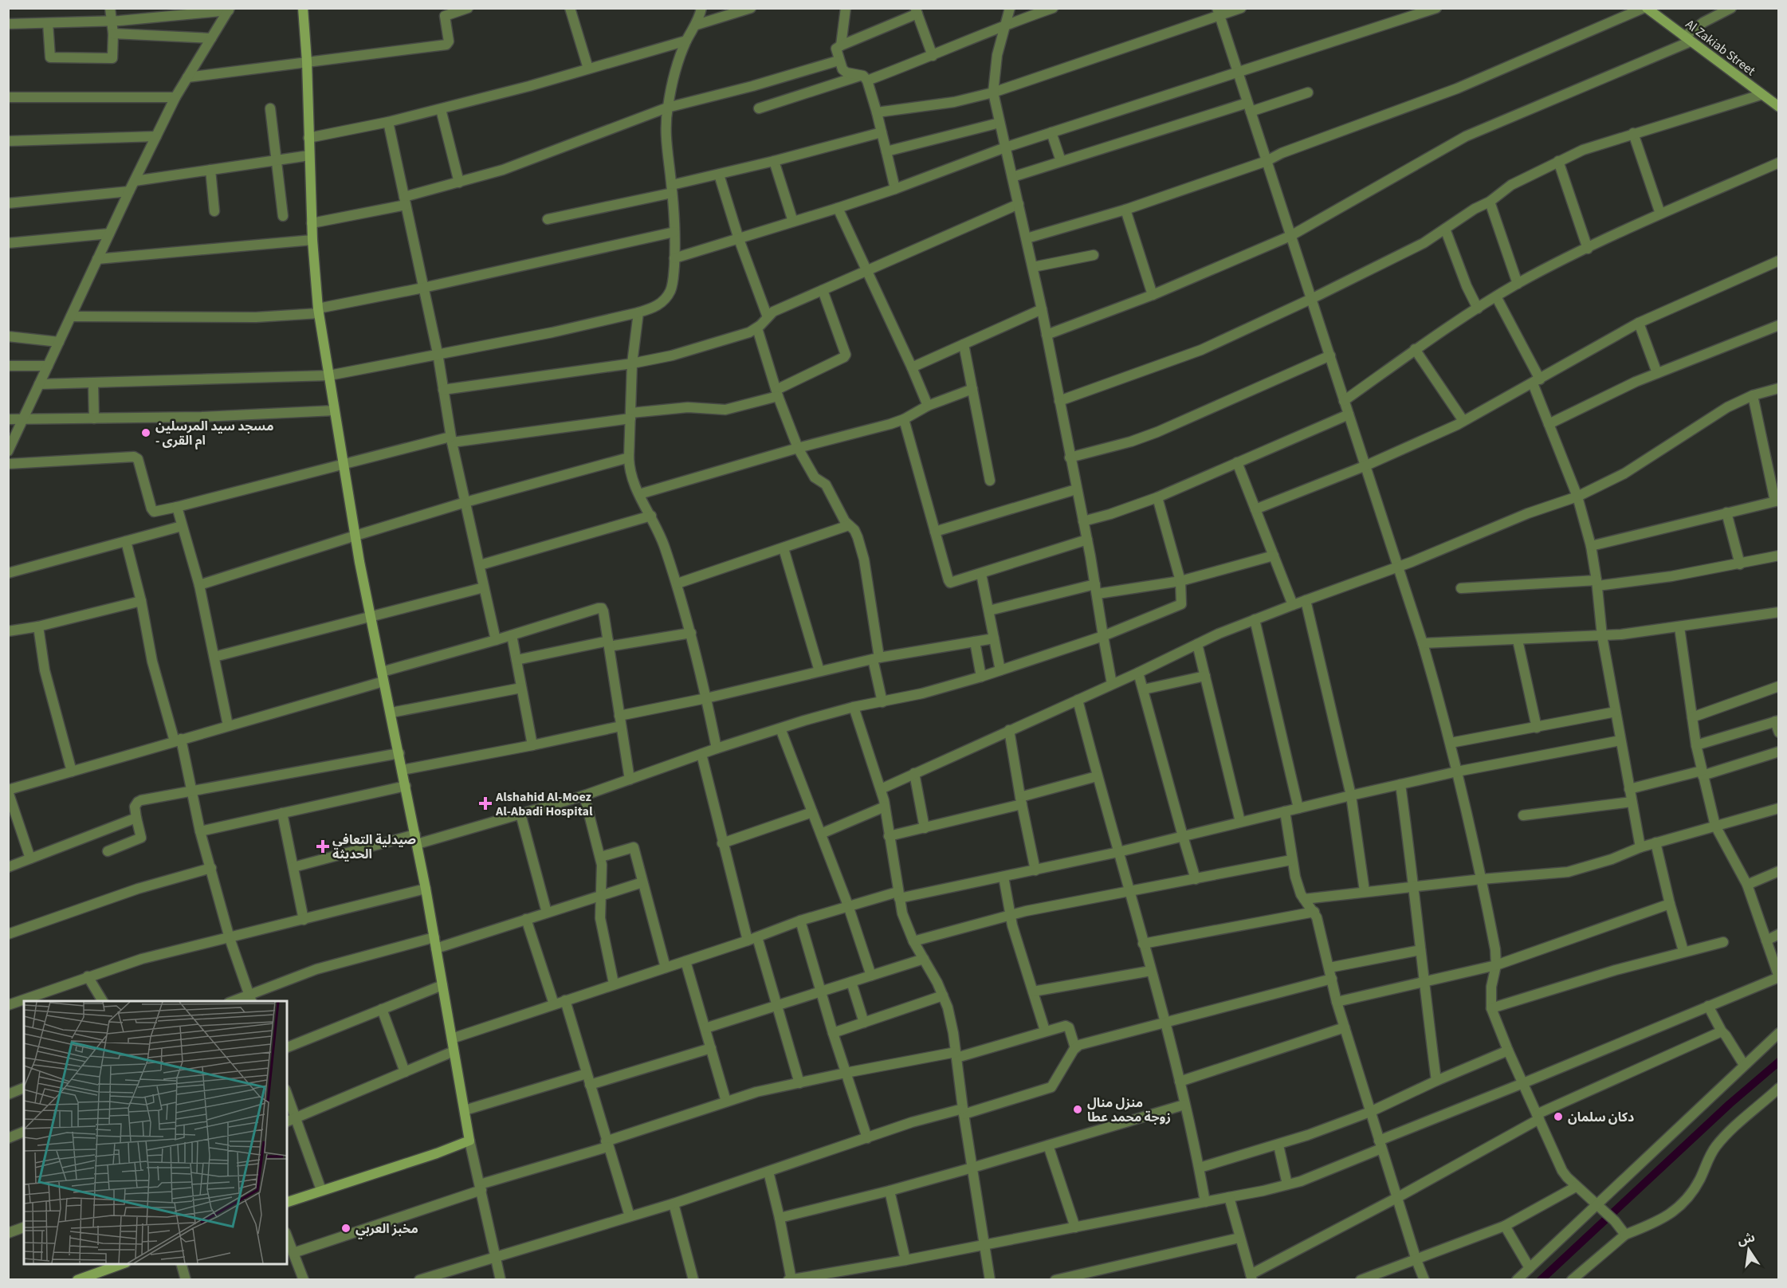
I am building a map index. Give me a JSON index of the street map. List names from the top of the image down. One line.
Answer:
{"streets":{"street":["Al Zakiab Street"]},"places":{"other":["مسجد سيد المرسلين - ام القرى","منزل منال زوجة محمد عطا","دكان سلمان","مخبز العربي"],"health":["Alshahid Al-Moez Al-Abadi Hospital","صيدلية التعافي الحديثة"]},"north":"top"}
